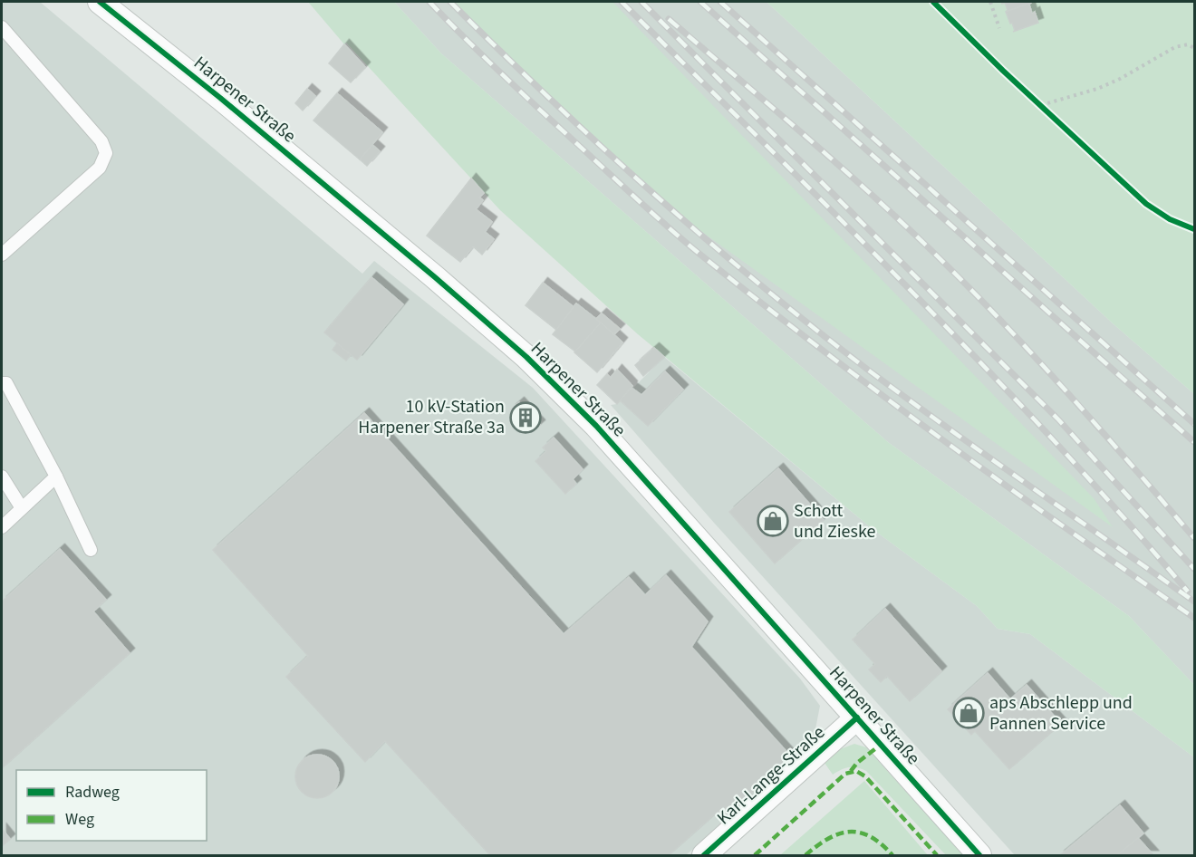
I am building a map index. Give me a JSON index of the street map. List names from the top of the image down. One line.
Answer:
{"streets":{"street":["Harpener Straße","Karl-Lange-Straße"]},"crossings":[["Harpener Straße","Karl-Lange-Straße"]],"places":{"building":["10 kV-Station Harpener Straße 3a"],"shop":["Schott und Zieske","aps Abschlepp und Pannen Service"]},"legend":["Radweg","Weg"]}
